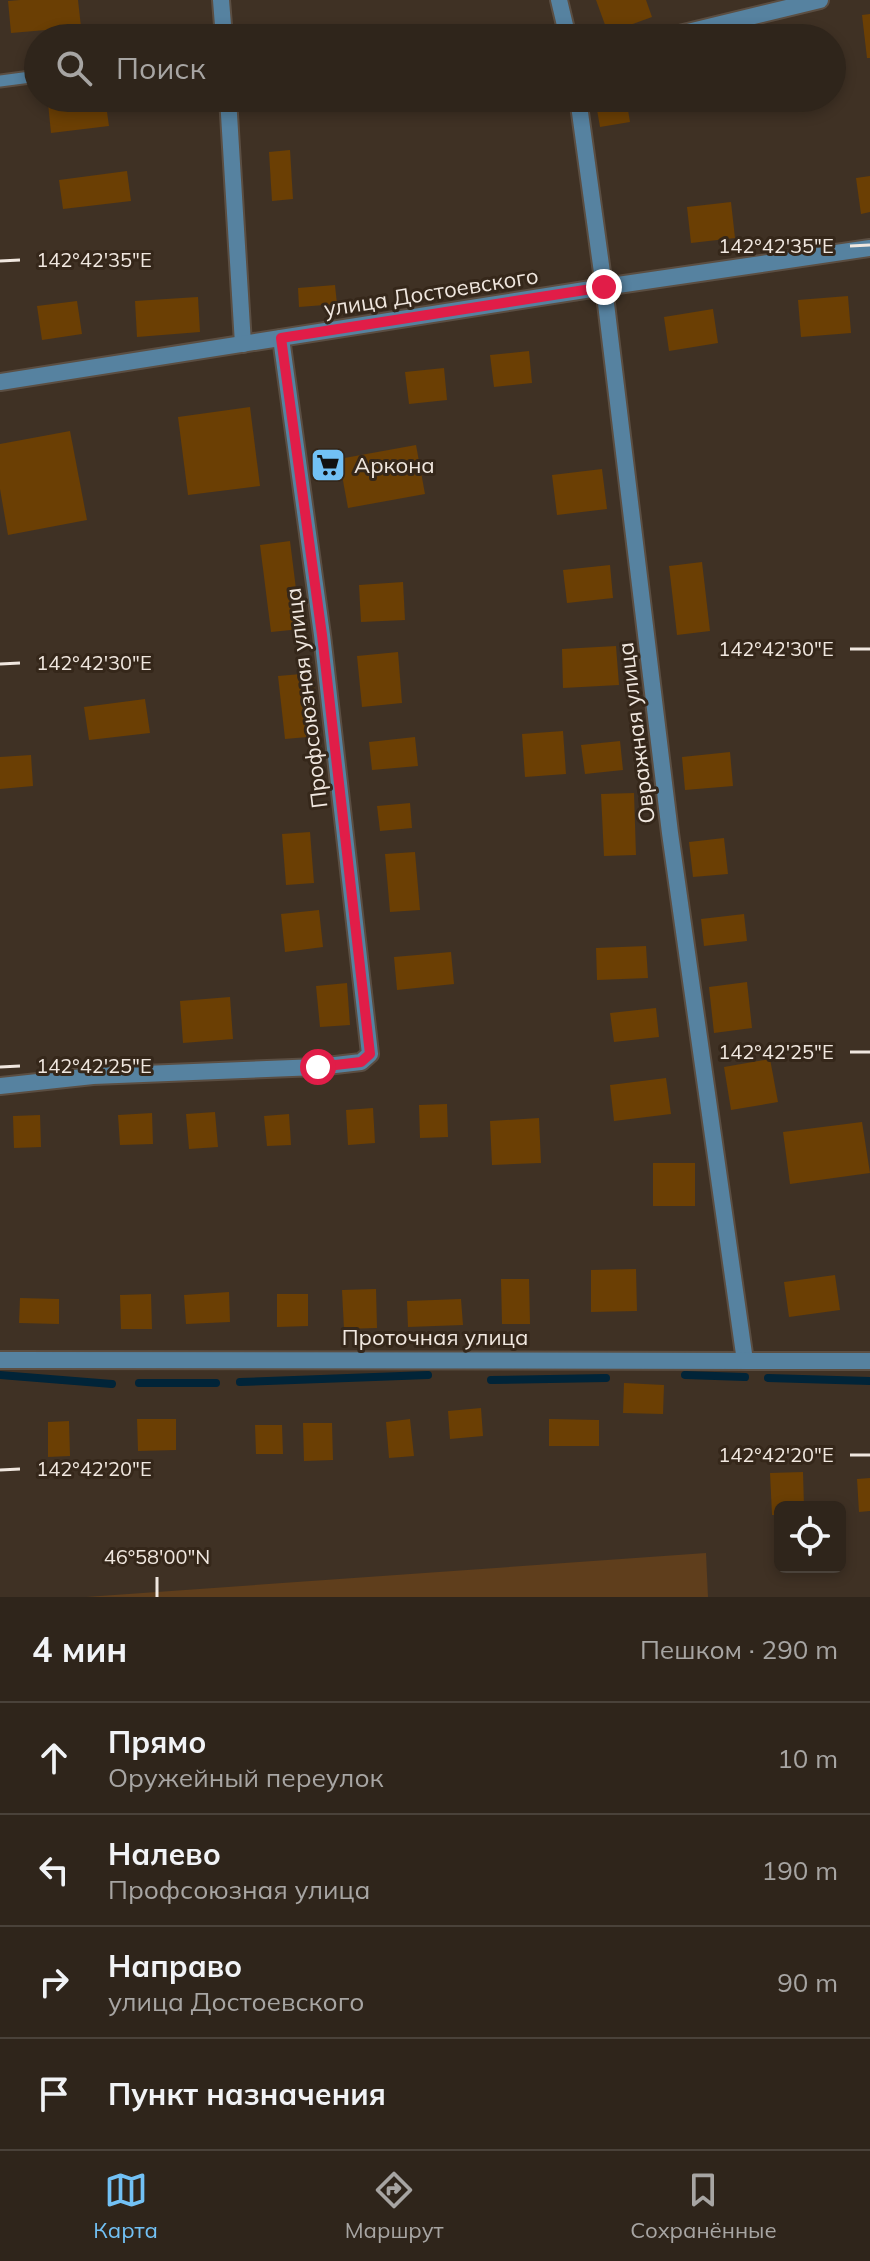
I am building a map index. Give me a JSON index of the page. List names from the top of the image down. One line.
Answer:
{"streets":{"street":["улица Достоевского","Профсоюзная улица","Овражная улица","Проточная улица"]},"crossings":[["улица Достоевского","Профсоюзная улица"],["улица Достоевского","Овражная улица"],["Овражная улица","Проточная улица"]],"places":{"supermarket":["Аркона"]},"page":{"search":"Поиск","heading":["4 мин","Пешком · 290 m"],"list":[["Прямо","Оружейный переулок","10 m"],["Налево","Профсоюзная улица","190 m"],["Направо","улица Достоевского","90 m"],"Пункт назначения"],"nav":["Карта","Маршрут","Сохранённые"]},"coordinates":["142°42'35\"E","142°42'30\"E","142°42'25\"E","142°42'20\"E","46°58'00\"N"]}
